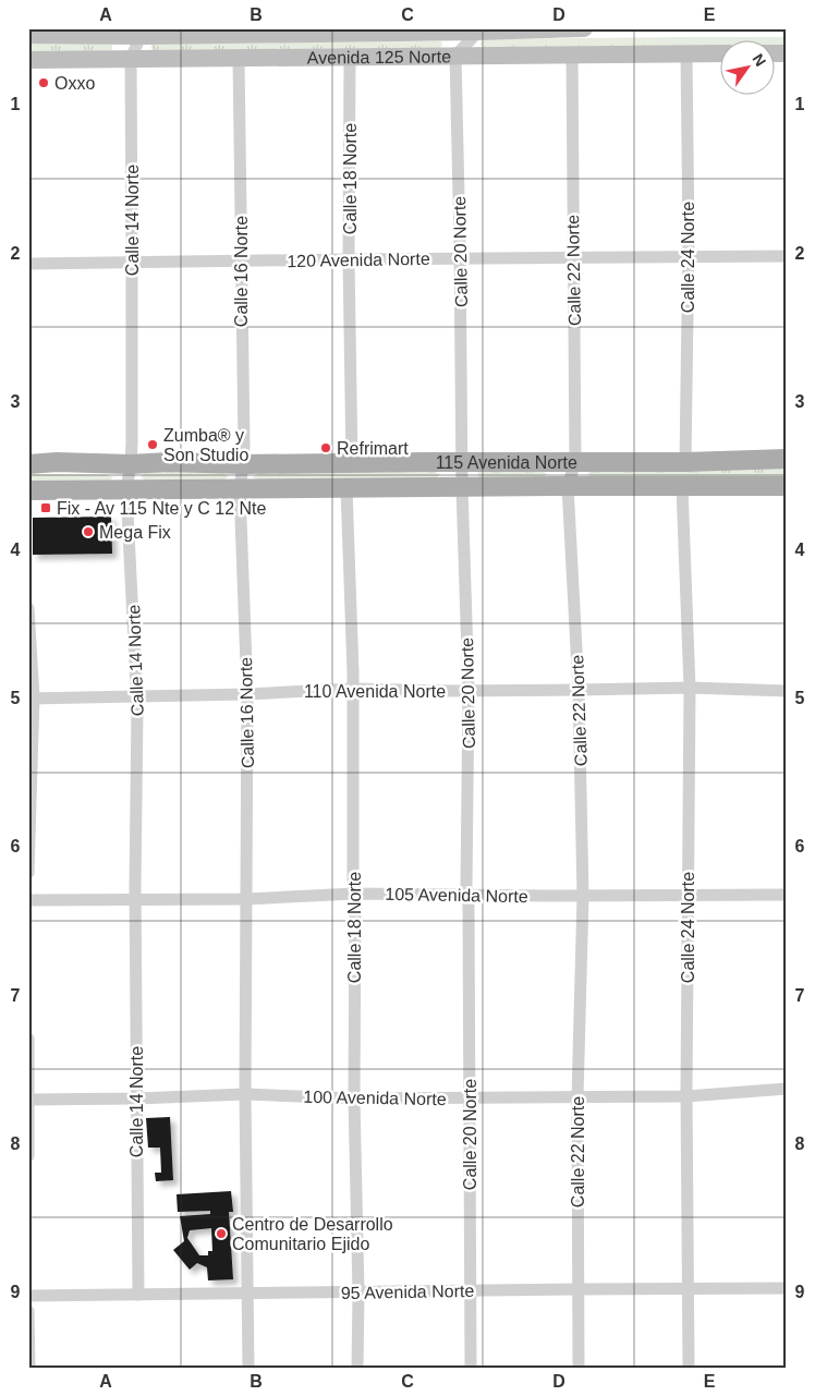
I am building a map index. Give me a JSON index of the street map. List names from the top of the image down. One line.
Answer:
{"streets":{"main road":["Avenida 125 Norte","115 Avenida Norte"],"street":["Calle 18 Norte","Calle 14 Norte","Calle 20 Norte","Calle 24 Norte","120 Avenida Norte","Calle 22 Norte","Calle 16 Norte","110 Avenida Norte","105 Avenida Norte","100 Avenida Norte","95 Avenida Norte"]},"crossings":[["Avenida 125 Norte","Calle 18 Norte"],["Avenida 125 Norte","Calle 14 Norte"],["Avenida 125 Norte","Calle 20 Norte"],["Avenida 125 Norte","Calle 24 Norte"],["Avenida 125 Norte","Calle 22 Norte"],["Avenida 125 Norte","Calle 16 Norte"],["Calle 18 Norte","120 Avenida Norte"],["Calle 18 Norte","115 Avenida Norte"],["Calle 18 Norte","110 Avenida Norte"],["Calle 18 Norte","105 Avenida Norte"],["Calle 18 Norte","100 Avenida Norte"],["Calle 18 Norte","95 Avenida Norte"],["Calle 14 Norte","120 Avenida Norte"],["Calle 14 Norte","115 Avenida Norte"],["Calle 14 Norte","110 Avenida Norte"],["Calle 14 Norte","105 Avenida Norte"],["Calle 14 Norte","100 Avenida Norte"],["Calle 14 Norte","95 Avenida Norte"],["Calle 20 Norte","120 Avenida Norte"],["Calle 20 Norte","115 Avenida Norte"],["Calle 20 Norte","110 Avenida Norte"],["Calle 20 Norte","105 Avenida Norte"],["Calle 20 Norte","100 Avenida Norte"],["Calle 20 Norte","95 Avenida Norte"],["Calle 24 Norte","120 Avenida Norte"],["Calle 24 Norte","115 Avenida Norte"],["Calle 24 Norte","110 Avenida Norte"],["Calle 24 Norte","105 Avenida Norte"],["Calle 24 Norte","100 Avenida Norte"],["Calle 24 Norte","95 Avenida Norte"],["120 Avenida Norte","Calle 22 Norte"],["120 Avenida Norte","Calle 16 Norte"],["Calle 22 Norte","115 Avenida Norte"],["Calle 22 Norte","110 Avenida Norte"],["Calle 22 Norte","105 Avenida Norte"],["Calle 22 Norte","100 Avenida Norte"],["Calle 22 Norte","95 Avenida Norte"],["Calle 16 Norte","115 Avenida Norte"],["Calle 16 Norte","110 Avenida Norte"],["Calle 16 Norte","105 Avenida Norte"],["Calle 16 Norte","100 Avenida Norte"],["Calle 16 Norte","95 Avenida Norte"]],"places":{"other":["Oxxo","Zumba® y Son Studio","Refrimart","Mega Fix","Centro de Desarrollo Comunitario Ejido"],"transit":["Fix - Av 115 Nte y C 12 Nte"]},"north":"top right","grid":{"columns":["A","B","C","D","E"],"rows":["1","2","3","4","5","6","7","8","9"]}}
